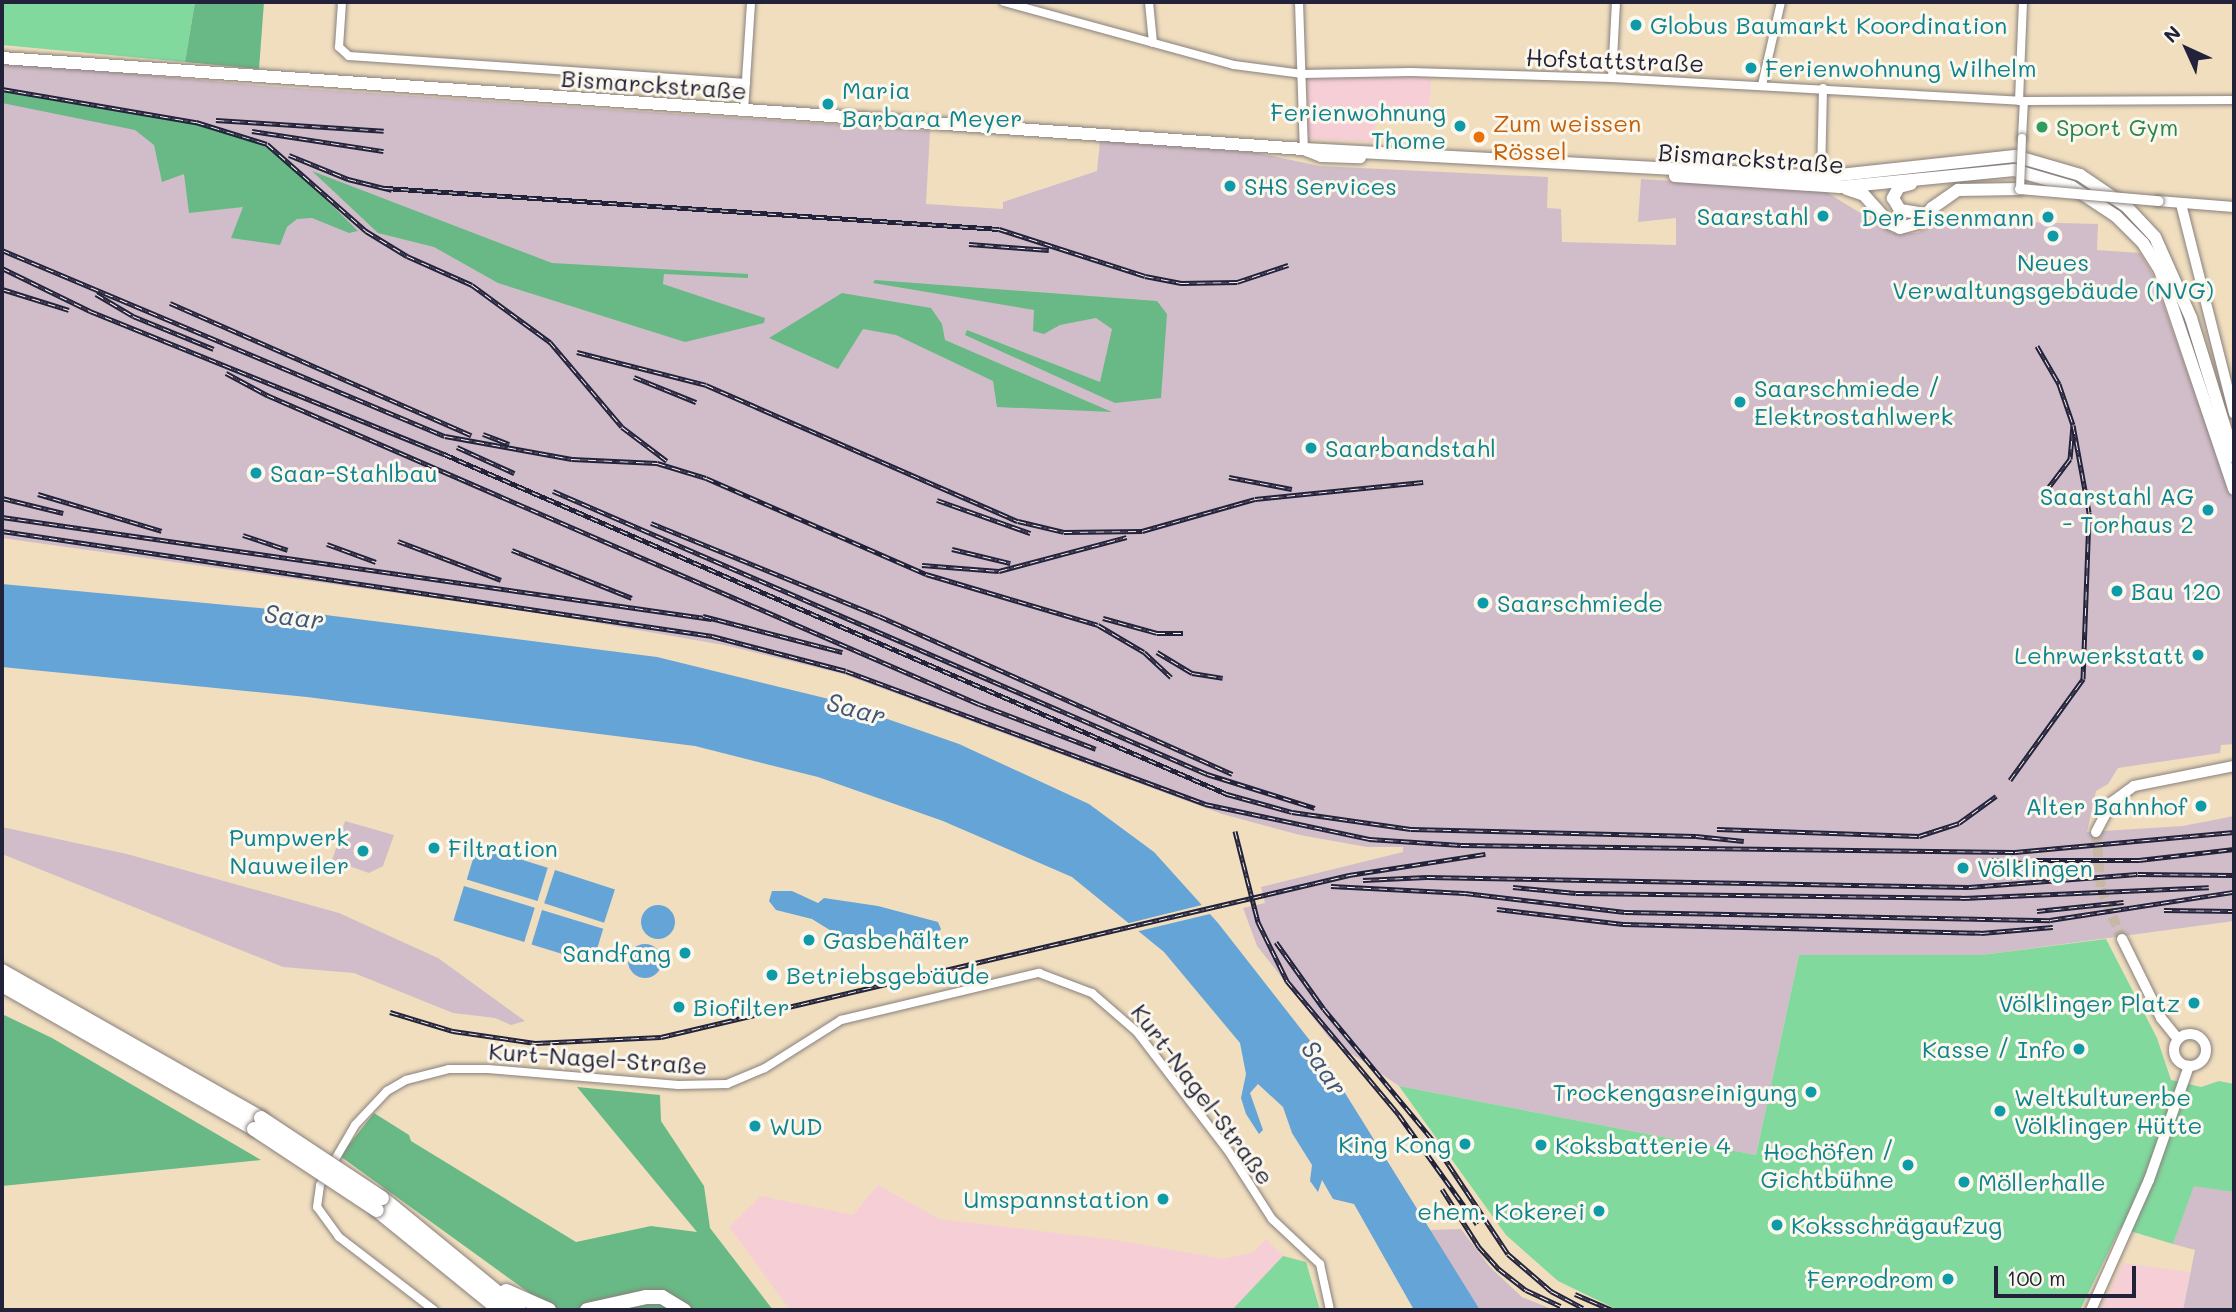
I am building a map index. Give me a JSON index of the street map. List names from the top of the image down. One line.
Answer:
{"streets":{"main road":["Bismarckstraße"],"street":["Hofstattstraße","Kurt-Nagel-Straße"]},"water":["Saar"],"places":["Globus Baumarkt Koordination","Ferienwohnung Wilhelm","Maria Barbara Meyer","Ferienwohnung Thome","Sport Gym","Zum weissen Rössel","SHS Services","Saarstahl","Der Eisenmann","Neues Verwaltungsgebäude (NVG)","Saarschmiede / Elektrostahlwerk","Saarbandstahl","Saar-Stahlbau","Saarstahl AG - Torhaus 2","Bau 120","Saarschmiede","Lehrwerkstatt","Alter Bahnhof","Filtration","Pumpwerk Nauweiler","Völklingen","Gasbehälter","Sandfang","Betriebsgebäude","Völklinger Platz","Biofilter","Kasse / Info","Trockengasreinigung","Weltkulturerbe Völklinger Hütte","WUD","King Kong","Koksbatterie 4","Hochöfen / Gichtbühne","Möllerhalle","Umspannstation","ehem. Kokerei","Koksschrägaufzug","Ferrodrom"],"scale_bar":"100 m","north":"top left"}
